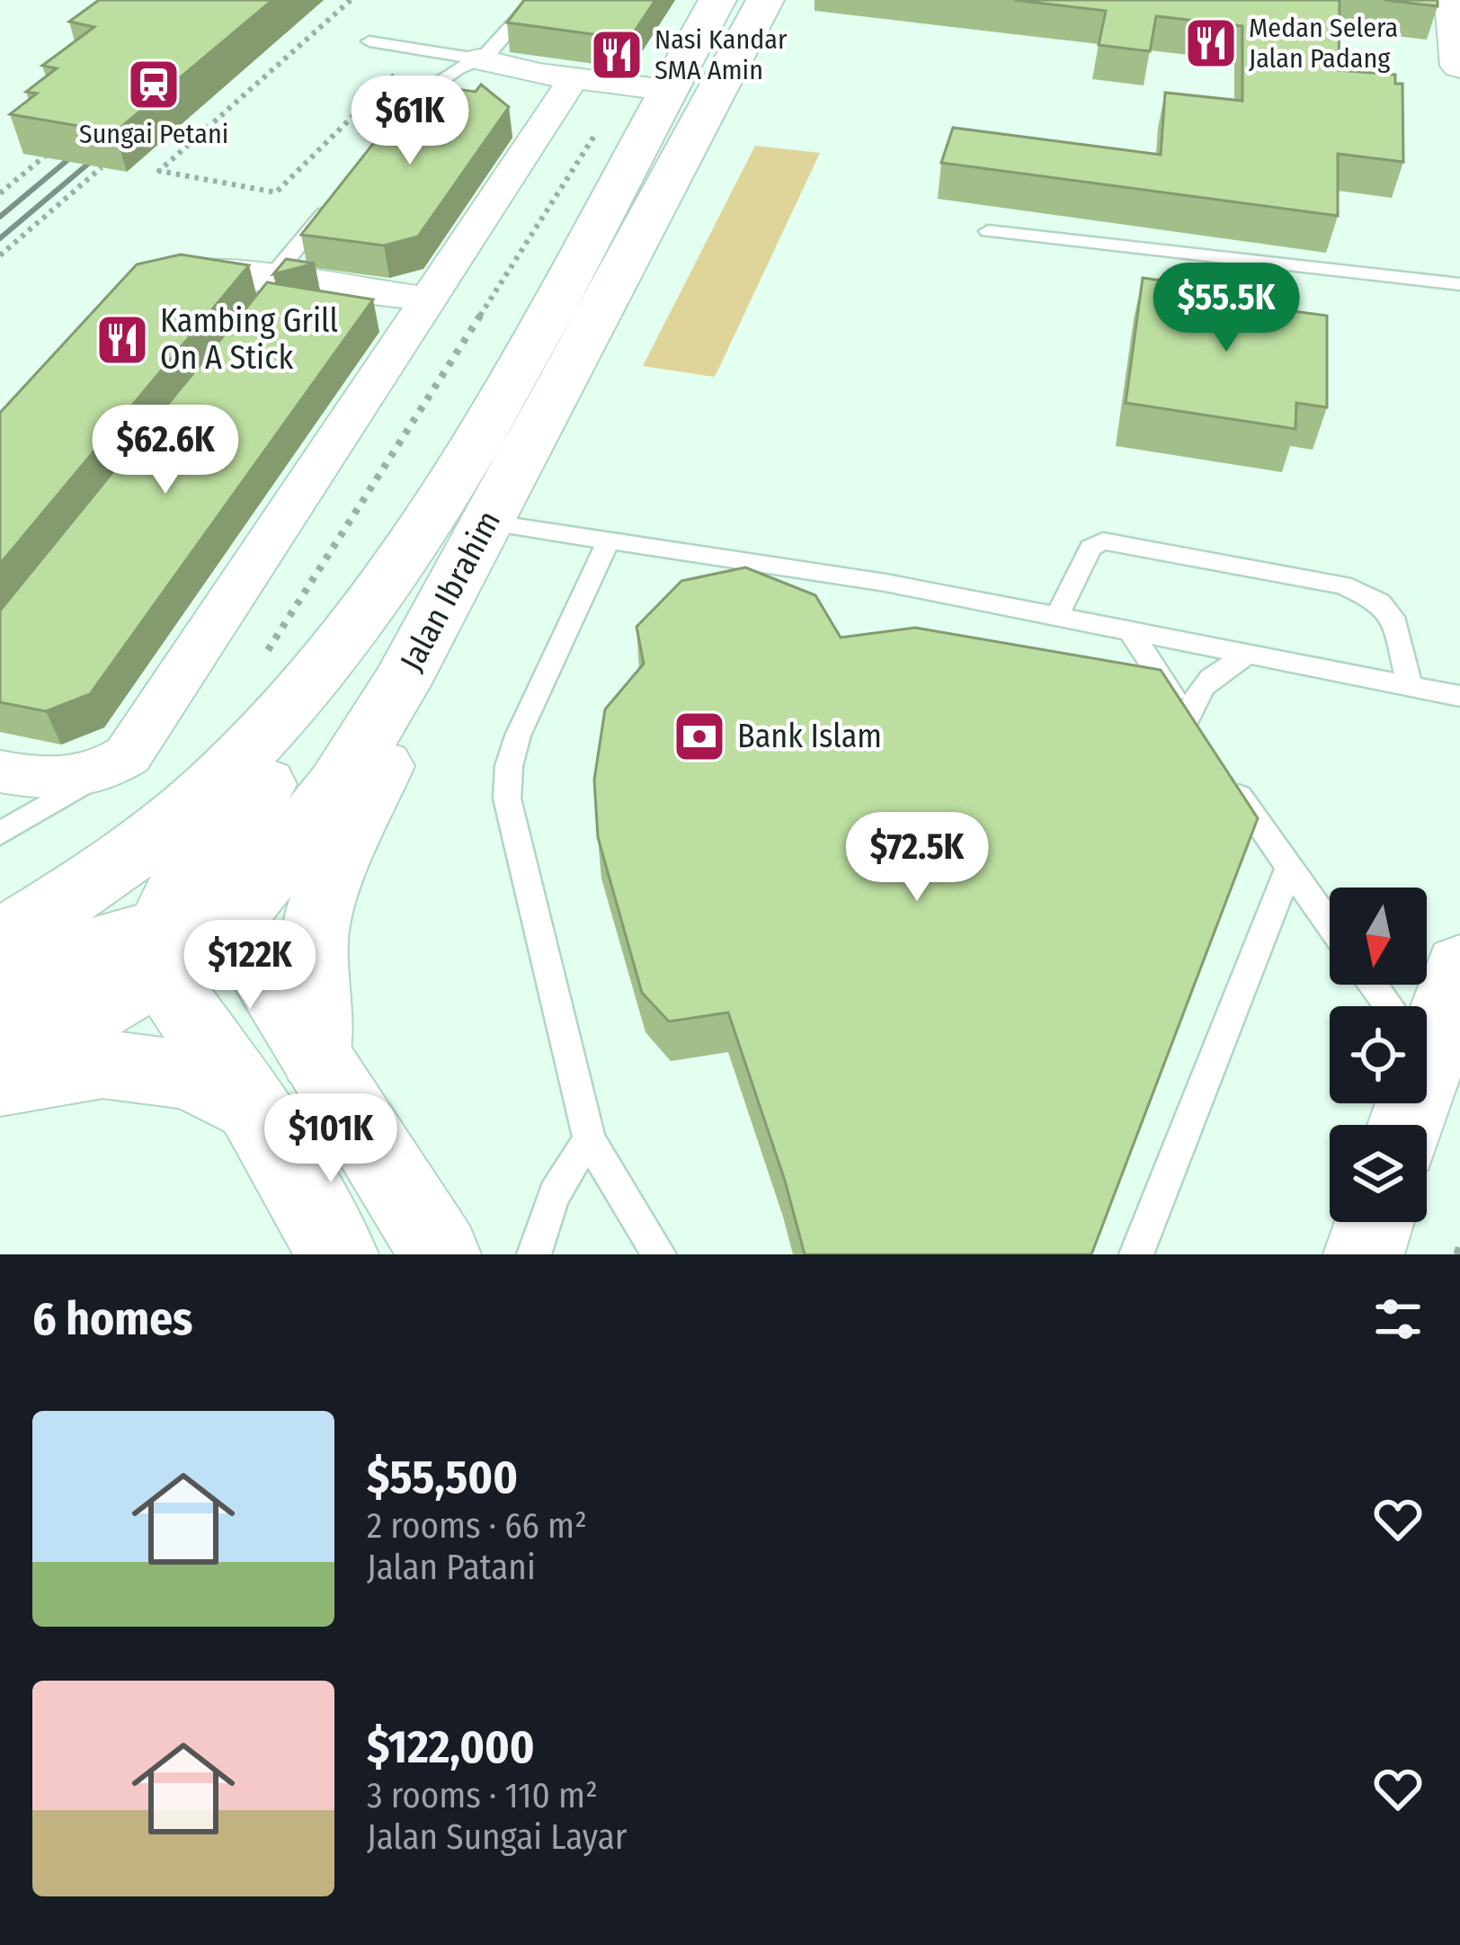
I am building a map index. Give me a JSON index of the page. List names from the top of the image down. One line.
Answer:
{"streets":{"main road":["Jalan Ibrahim"]},"places":{"restaurant":["Medan Selera Jalan Padang","Nasi Kandar SMA Amin","Kambing Grill On A Stick"],"station":["Sungai Petani"],"bank":["Bank Islam"]},"north":"bottom","page":{"price":["$61K","$55.5K","$62.6K","$72.5K","$122K","$101K"],"heading":"6 homes","list":[{"name":"$55,500","note":"2 rooms · 66 m² · Jalan Patani"},{"name":"$122,000","note":"3 rooms · 110 m² · Jalan Sungai Layar"}]}}
